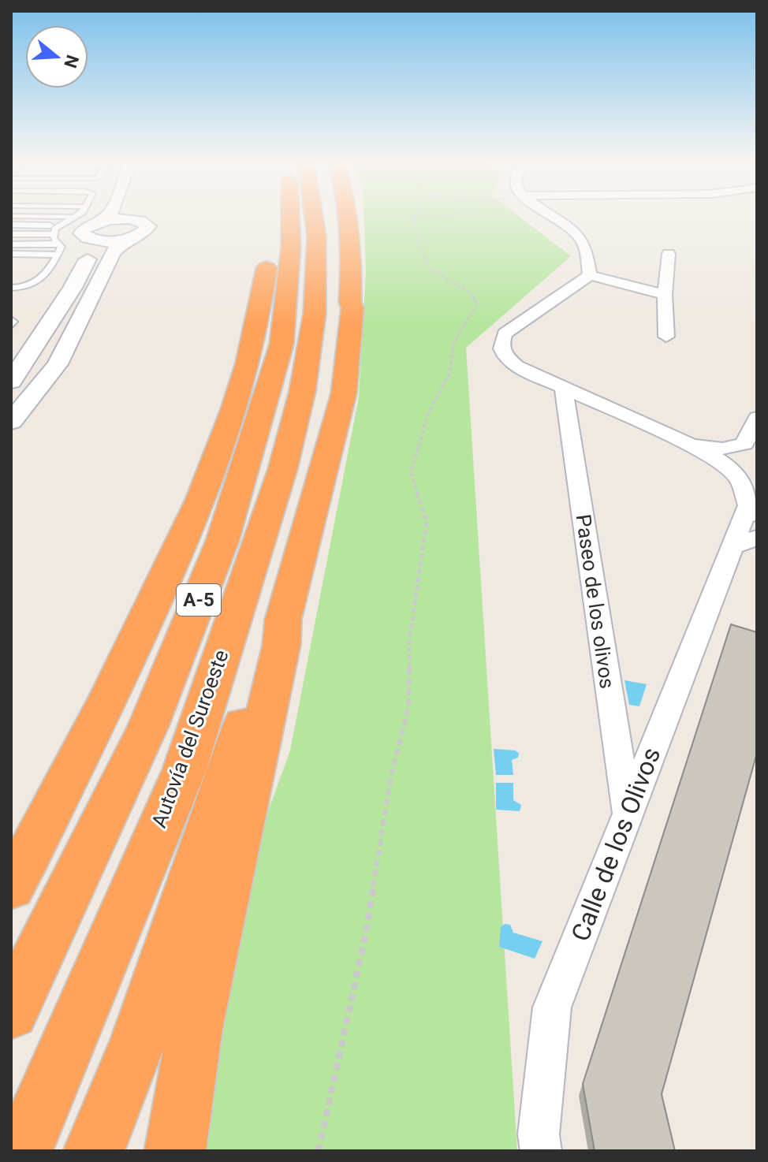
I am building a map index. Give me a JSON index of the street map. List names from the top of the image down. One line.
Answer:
{"streets":{"highway":["A-5","Autovía del Suroeste"],"street":["Paseo de los olivos","Calle de los Olivos"]},"crossings":[["Paseo de los olivos","Calle de los Olivos"]],"north":"right"}
